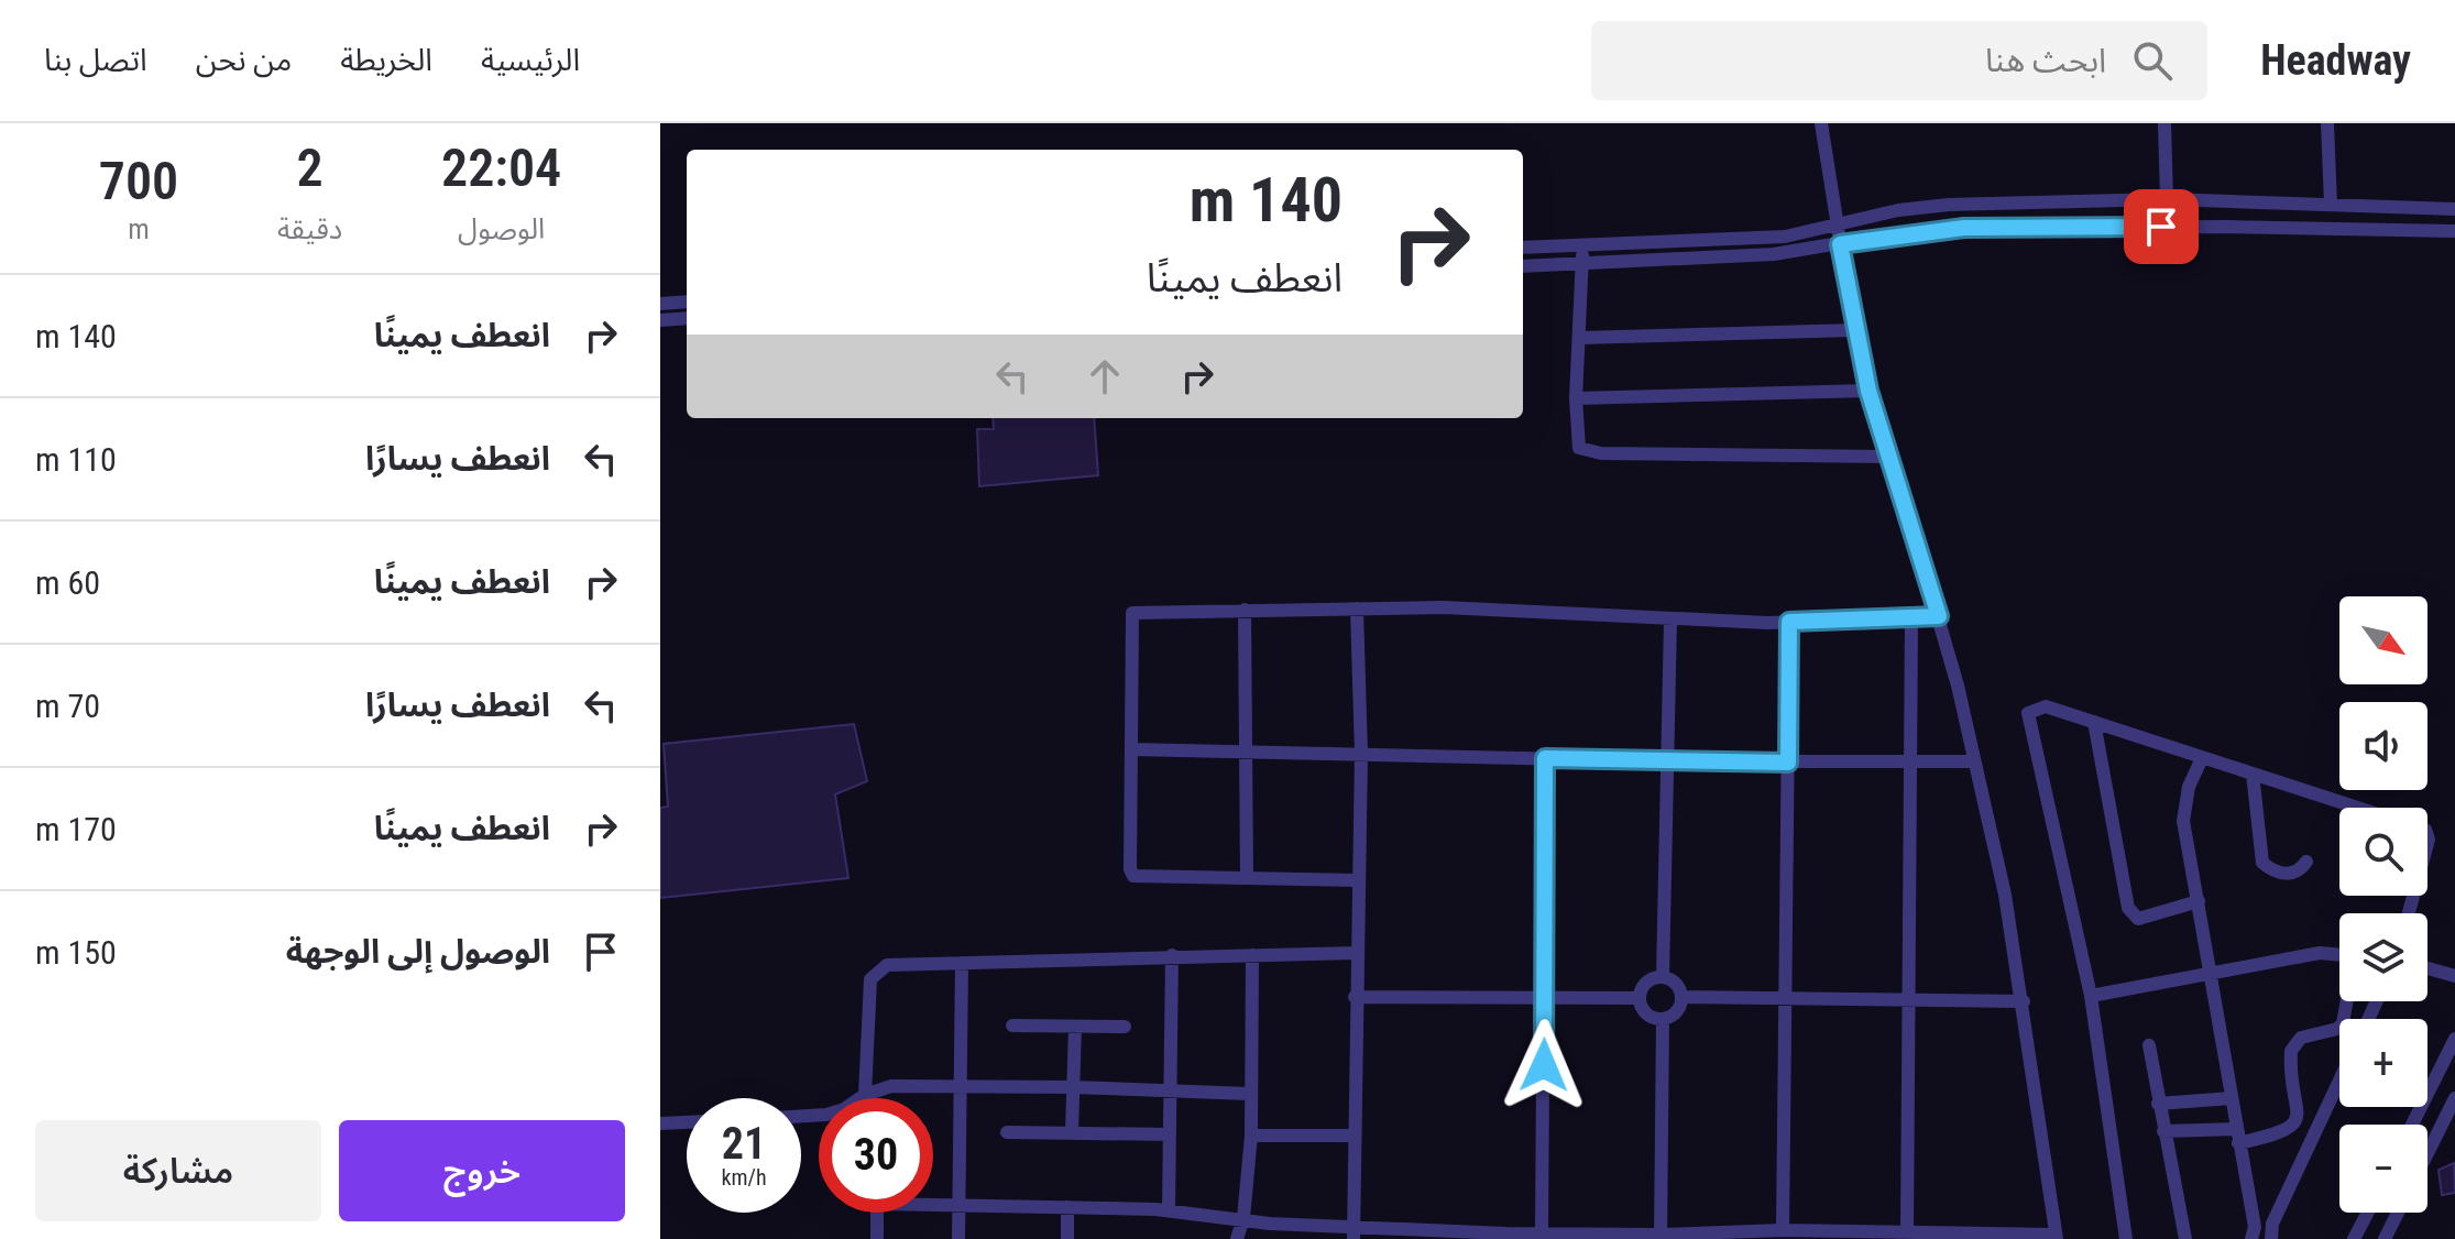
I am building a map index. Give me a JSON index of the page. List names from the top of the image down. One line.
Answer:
{"north":"bottom right","page":{"header":"Headway","search":"ابحث هنا","nav":["الرئيسية","الخريطة","من نحن","اتصل بنا"],"eta":["22:04","الوصول","2","دقيقة","700","m"],"turn":["140 m","انعطف يمينًا"],"list":[{"name":"انعطف يمينًا","value":"140 m"},{"name":"انعطف يسارًا","value":"110 m"},{"name":"انعطف يمينًا","value":"60 m"},{"name":"انعطف يسارًا","value":"70 m"},{"name":"انعطف يمينًا","value":"170 m"},{"name":"الوصول إلى الوجهة","value":"150 m"}],"map_buttons":["+","−"],"speed":"21 km/h","limit":"30","buttons":["خروج","مشاركة"]}}
